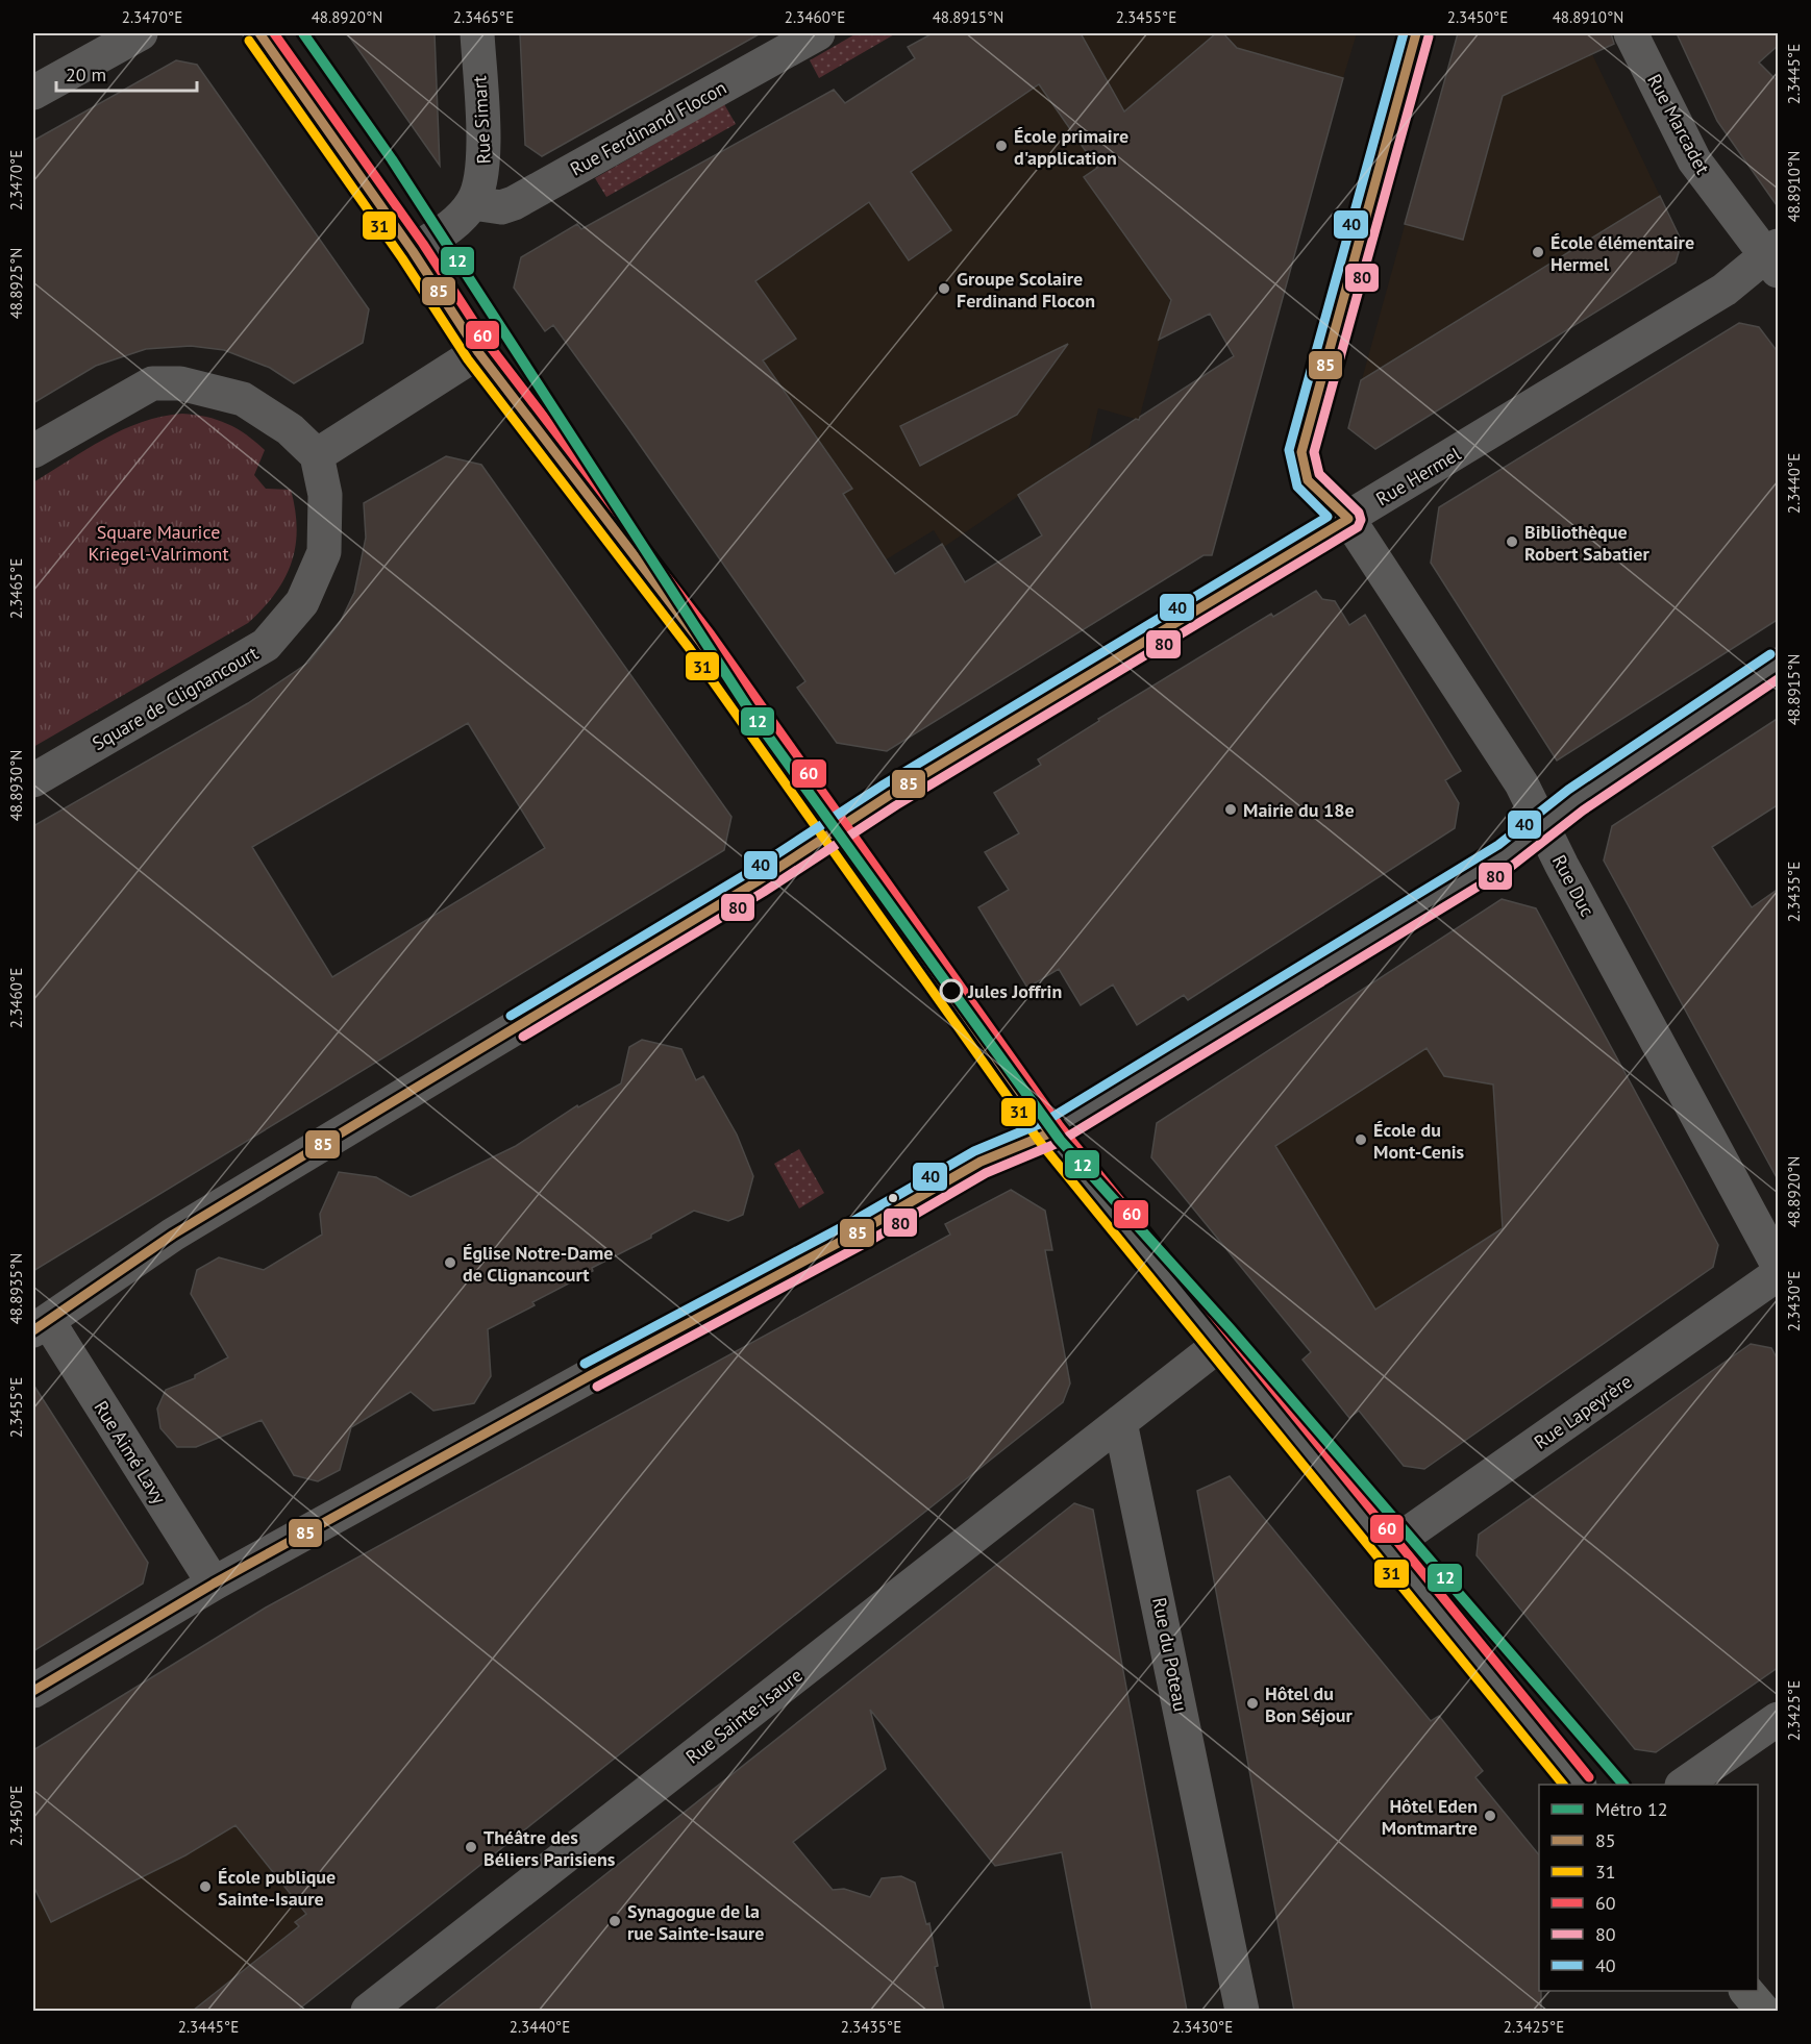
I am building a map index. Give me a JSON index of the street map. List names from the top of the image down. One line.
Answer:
{"streets":{"street":["Rue Simart","Rue Marcadet","Rue Ferdinand Flocon","Rue Hermel","Square de Clignancourt","Rue Duc","Rue Lapeyrère","Rue Aimé Lavy","Rue du Poteau","Rue Sainte-Isaure"]},"crossings":[["Rue Simart","Rue Ferdinand Flocon"],["Rue Marcadet","Rue Hermel"],["Rue Hermel","Rue Duc"],["Rue Hermel","Rue Aimé Lavy"],["Rue du Poteau","Rue Sainte-Isaure"]],"parks":["Square Maurice Kriegel-Valrimont"],"places":["École primaire d'application","École élémentaire Hermel","Groupe Scolaire Ferdinand Flocon","Bibliothèque Robert Sabatier","Mairie du 18e","Jules Joffrin","École du Mont-Cenis","Église Notre-Dame de Clignancourt","Hôtel du Bon Séjour","Hôtel Eden Montmartre","Théâtre des Béliers Parisiens","École publique Sainte-Isaure","Synagogue de la rue Sainte-Isaure"],"lines":["metro line 12","transit line 85","transit line 60","transit line 40","transit line 80","transit line 31"],"legend":["Métro 12","85","31","60","80","40"],"scale_bar":"20 m","coordinates":["2.3470°E","48.8920°N","2.3465°E","2.3460°E","48.8915°N","2.3455°E","2.3450°E","48.8910°N","2.3445°E","48.8925°N","2.3440°E","48.8930°N","2.3435°E","48.8935°N","2.3430°E","2.3425°E"]}
